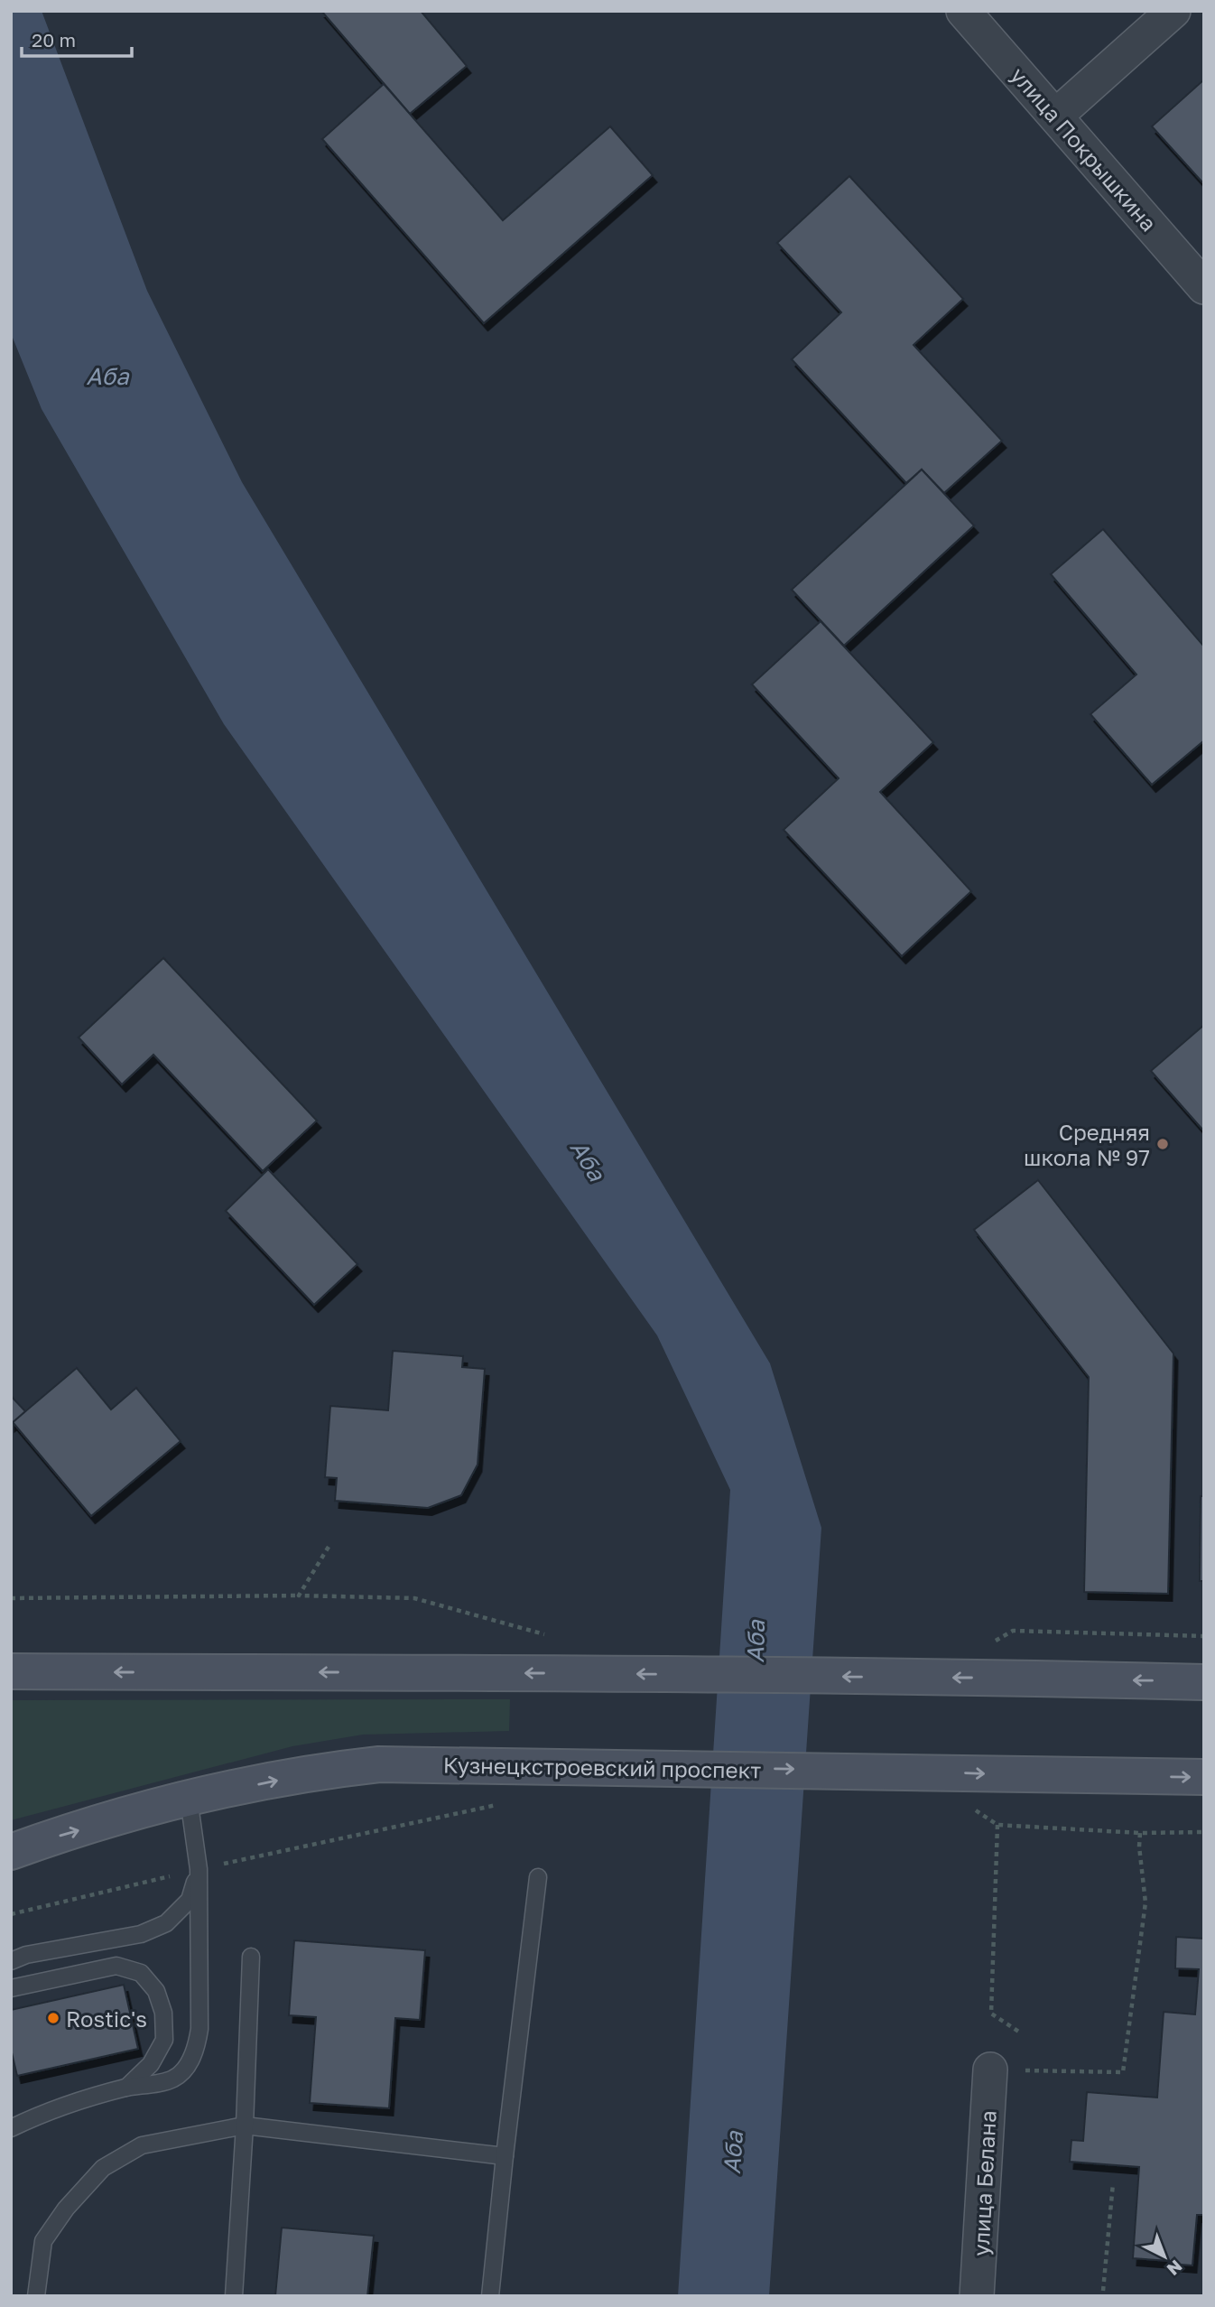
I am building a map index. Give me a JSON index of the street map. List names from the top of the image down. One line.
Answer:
{"streets":{"main road":["Кузнецкстроевский проспект"],"street":["улица Покрышкина","улица Белана"]},"water":["Аба"],"places":["Средняя школа № 97","Rostic's"],"scale_bar":"20 m","north":"bottom right"}
